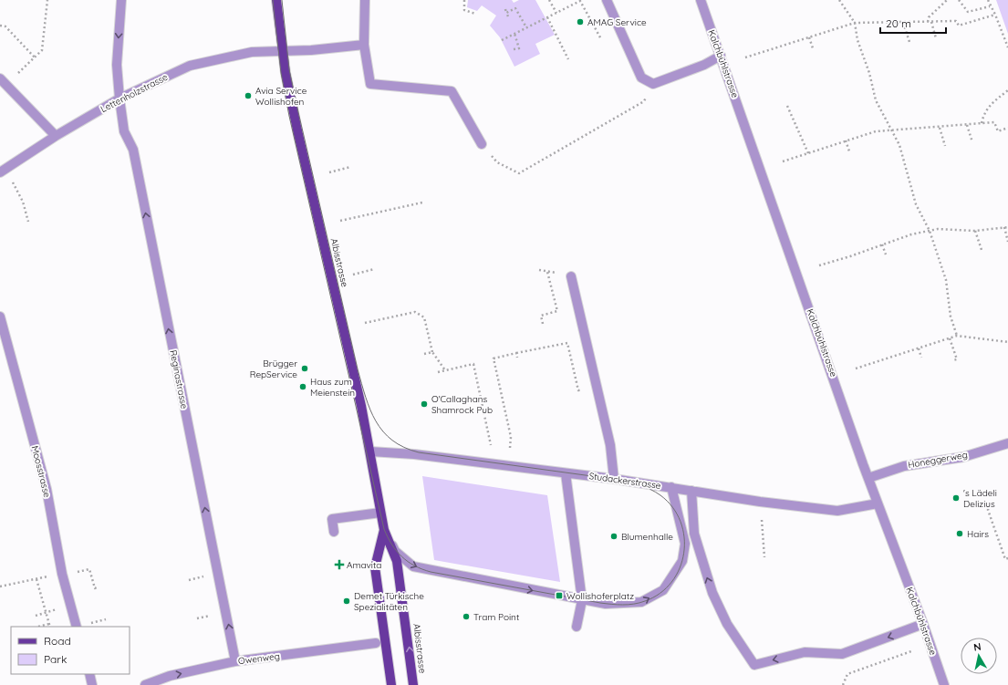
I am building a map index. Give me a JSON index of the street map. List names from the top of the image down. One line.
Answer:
{"streets":{"main road":["Albisstrasse"],"street":["Kalchbühlstrasse","Lettenholzstrasse","Reginastrasse","Honeggerweg","Moosstrasse","Studackerstrasse","Owenweg"]},"crossings":[["Kalchbühlstrasse","Honeggerweg"],["Kalchbühlstrasse","Studackerstrasse"],["Lettenholzstrasse","Albisstrasse"],["Lettenholzstrasse","Reginastrasse"],["Albisstrasse","Studackerstrasse"],["Reginastrasse","Owenweg"]],"one_way":["Owenweg"],"places":{"other":["AMAG Service","Avia Service Wollishofen","Brügger RepService","Haus zum Meienstein","O'Callaghans Shamrock Pub","'s Lädeli Delizius","Hairs","Blumenhalle","Demet Türkische Spezialitäten","Tram Point"],"health":["Amavita"],"transit":["Wollishoferplatz"]},"legend":["Road","Park"],"scale_bar":"20 m","north":"top"}
